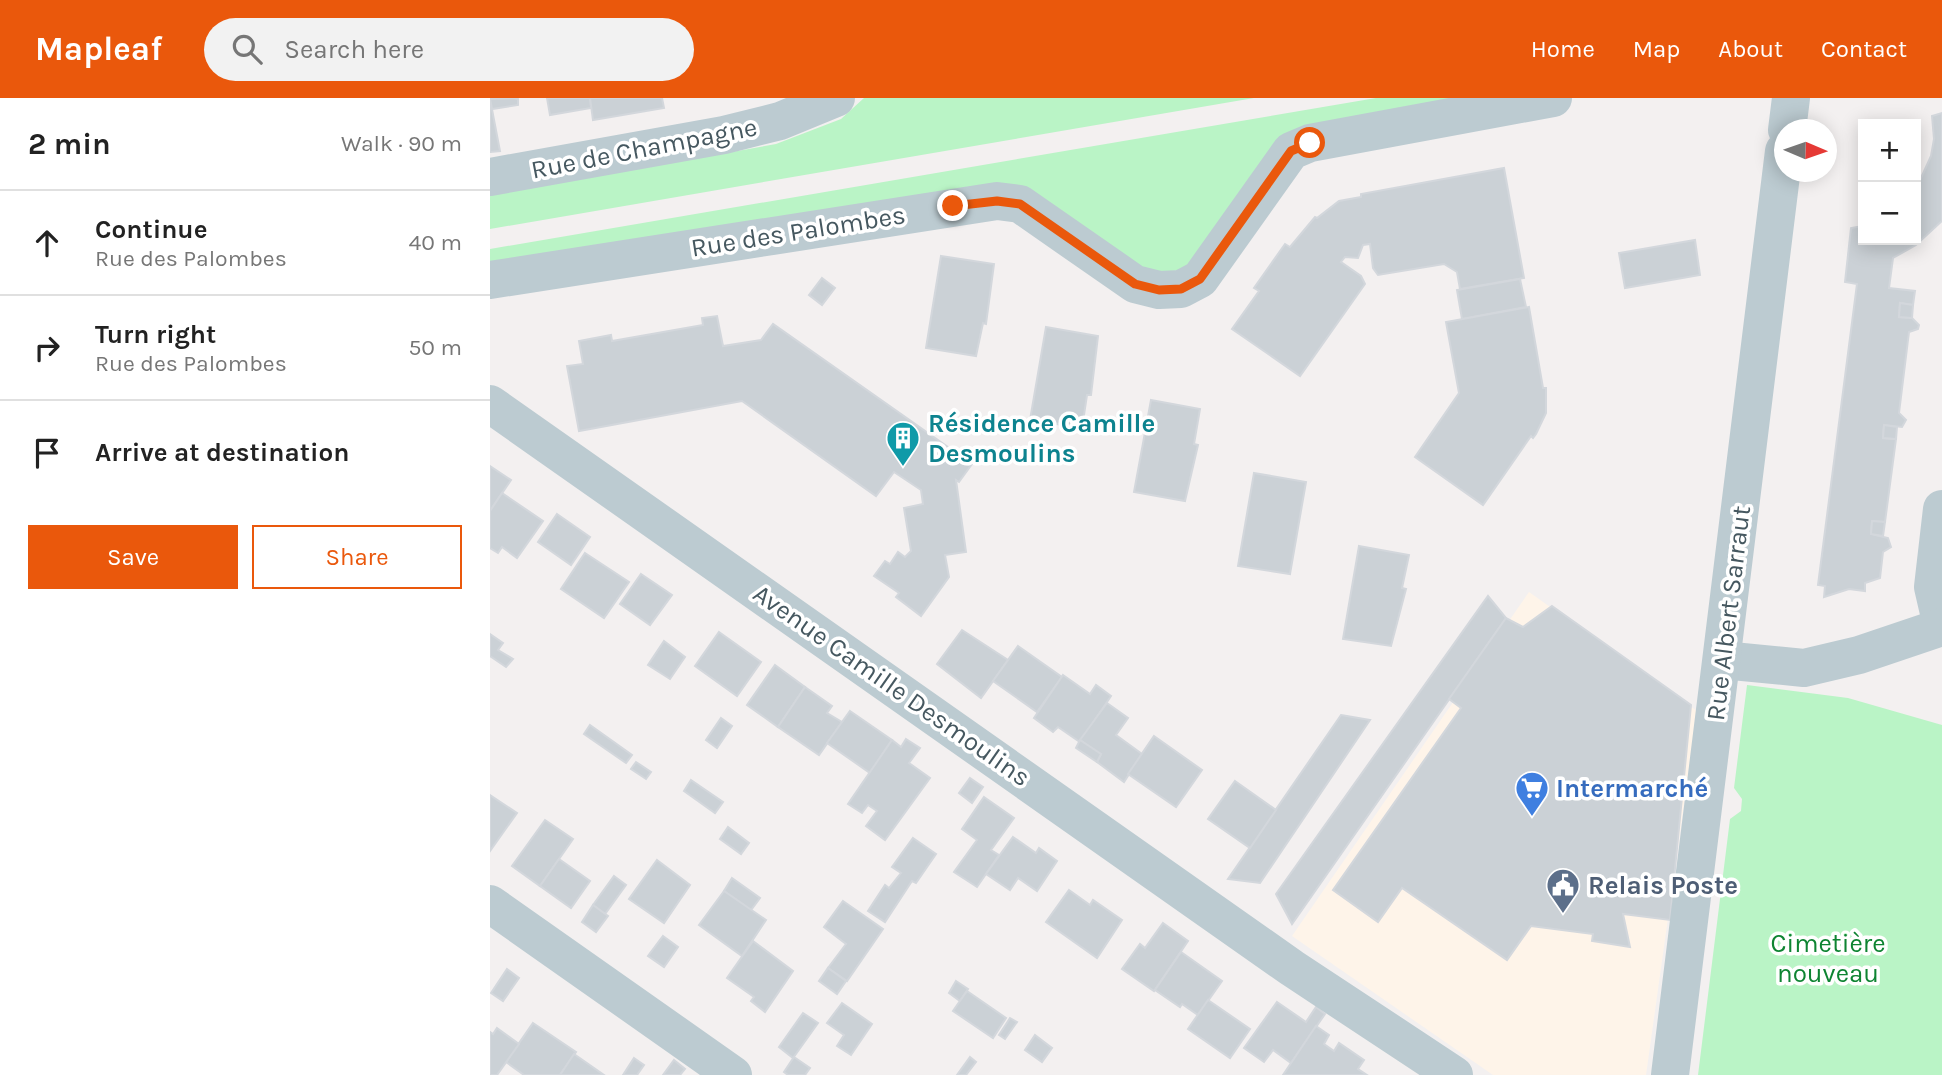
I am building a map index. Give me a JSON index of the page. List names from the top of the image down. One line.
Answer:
{"streets":{"street":["Rue de Champagne","Rue des Palombes","Rue Albert Sarraut","Avenue Camille Desmoulins"]},"parks":["Cimetière nouveau"],"places":{"building":["Résidence Camille Desmoulins"],"supermarket":["Intermarché"],"public building":["Relais Poste"]},"north":"right","page":{"header":"Mapleaf","search":"Search here","nav":["Home","Map","About","Contact"],"heading":["2 min","Walk · 90 m"],"map_buttons":["+","−"],"list":[["Continue","Rue des Palombes","40 m"],["Turn right","Rue des Palombes","50 m"],"Arrive at destination"],"buttons":["Save","Share"]}}
